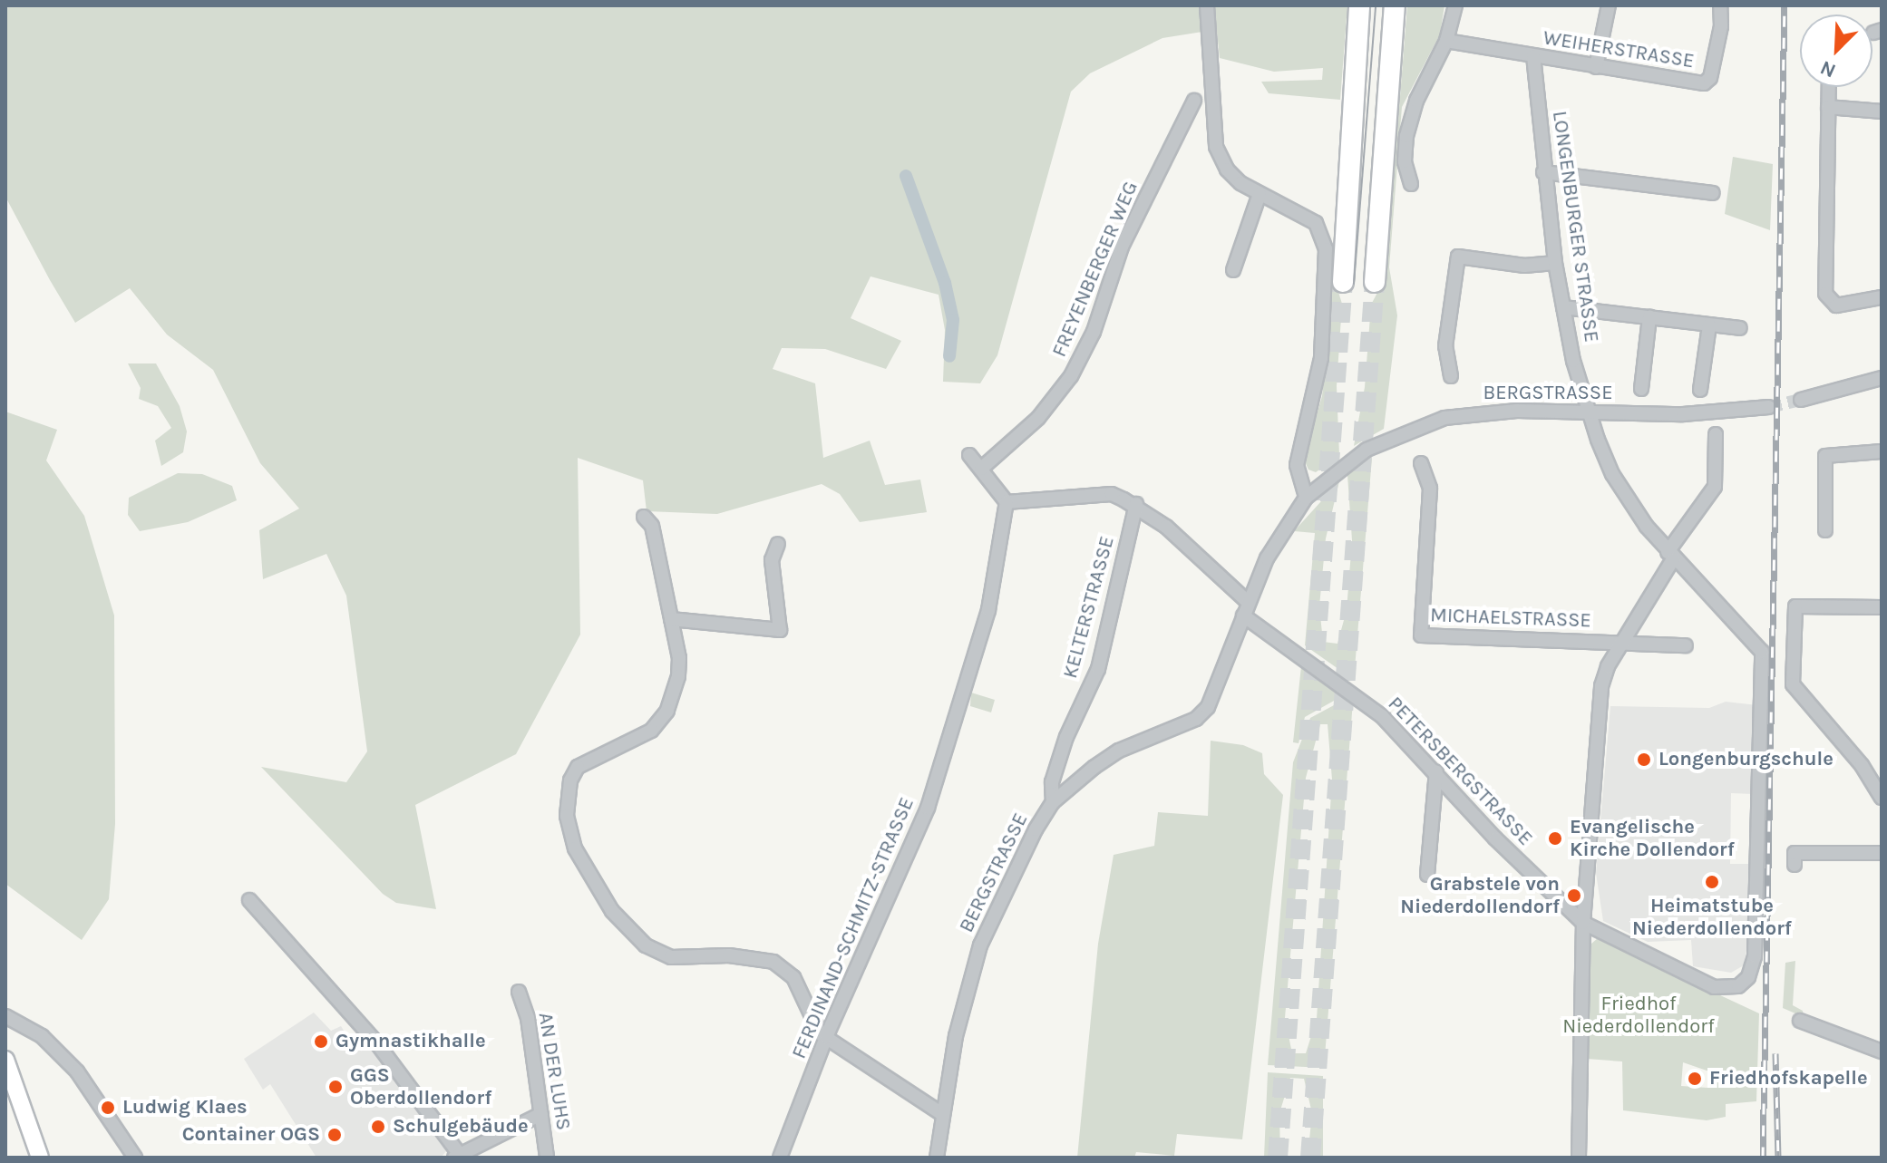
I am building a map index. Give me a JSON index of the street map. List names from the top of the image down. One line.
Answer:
{"streets":{"street":["WEIHERSTRASSE","LONGENBURGER STRASSE","FREYENBERGER WEG","BERGSTRASSE","KELTERSTRASSE","MICHAELSTRASSE","PETERSBERGSTRASSE","FERDINAND-SCHMITZ-STRASSE","AN DER LUHS"]},"crossings":[["WEIHERSTRASSE","LONGENBURGER STRASSE"],["LONGENBURGER STRASSE","BERGSTRASSE"],["LONGENBURGER STRASSE","PETERSBERGSTRASSE"],["BERGSTRASSE","KELTERSTRASSE"],["BERGSTRASSE","PETERSBERGSTRASSE"],["KELTERSTRASSE","PETERSBERGSTRASSE"]],"parks":["Friedhof Niederdollendorf"],"places":["Longenburgschule","Evangelische Kirche Dollendorf","Heimatstube Niederdollendorf","Grabstele von Niederdollendorf","Gymnastikhalle","Friedhofskapelle","GGS Oberdollendorf","Ludwig Klaes","Schulgebäude","Container OGS"],"north":"bottom left"}
